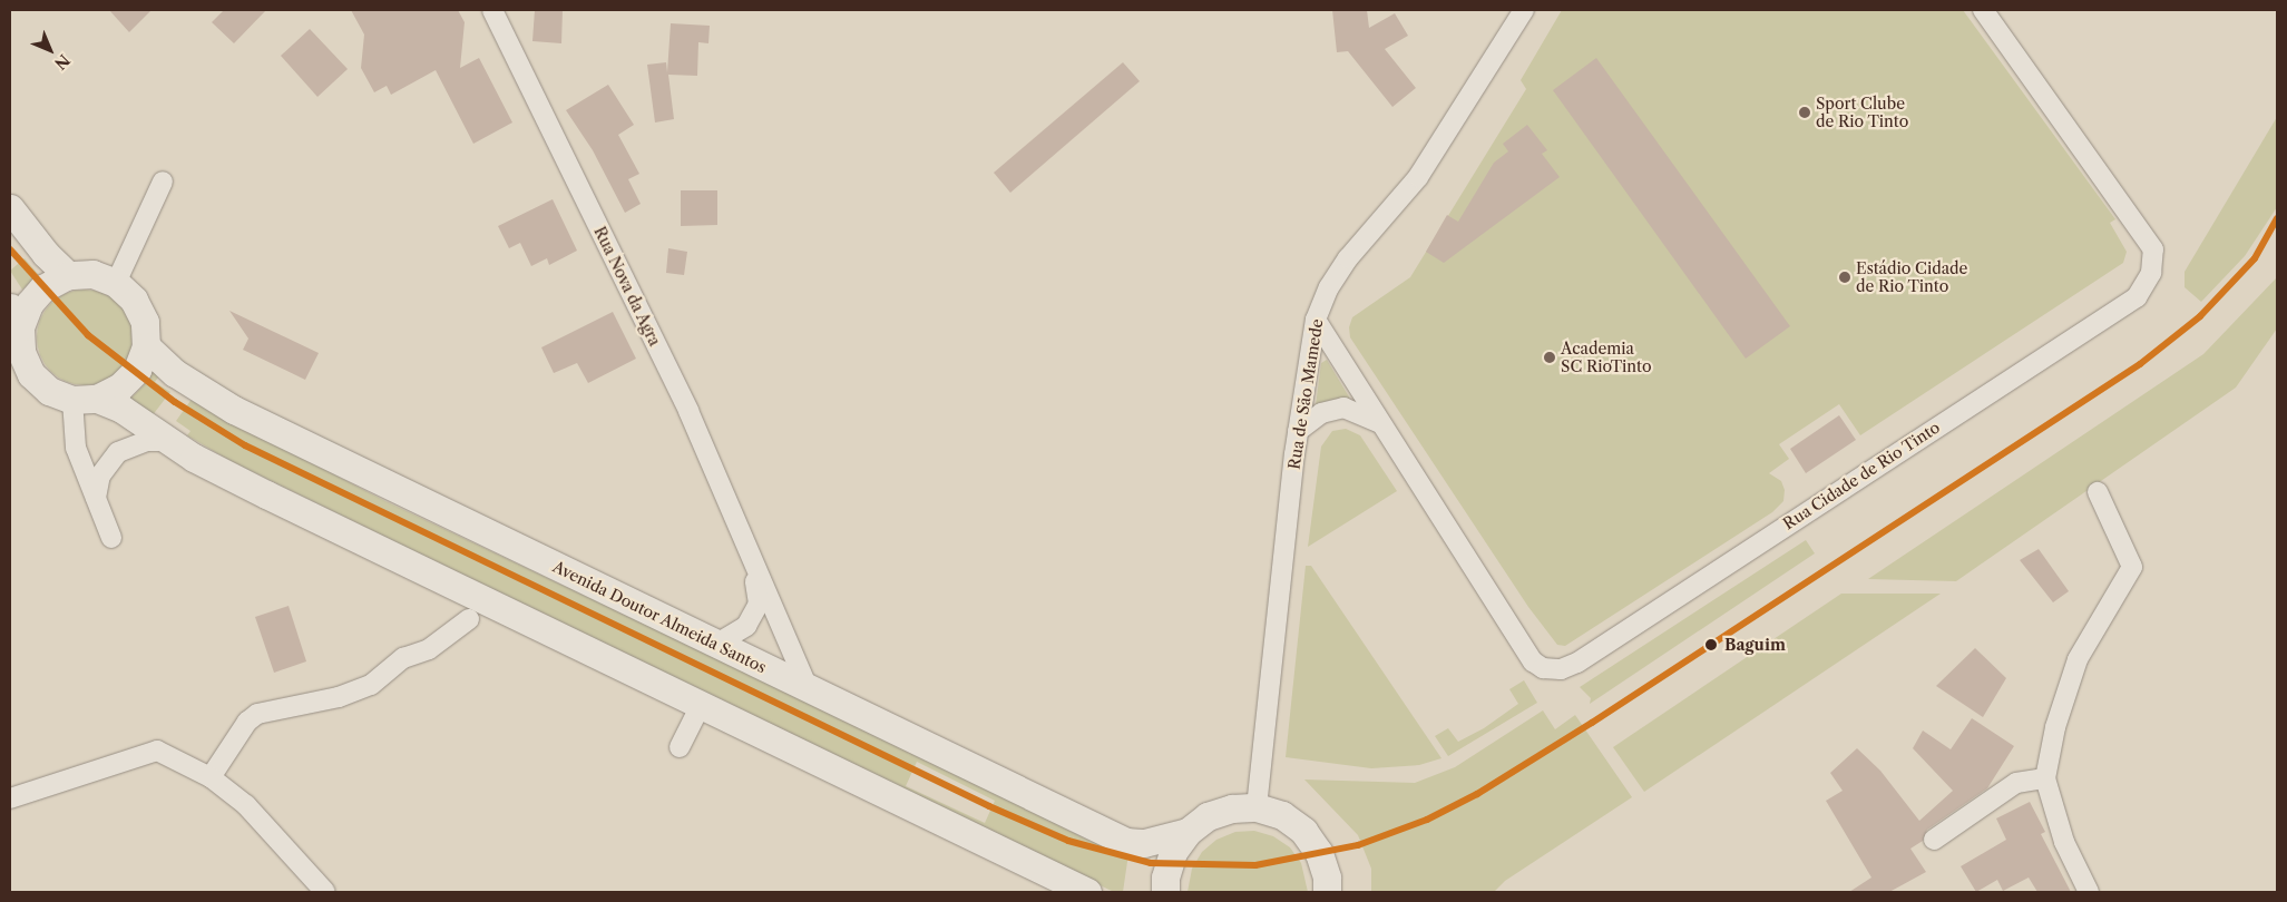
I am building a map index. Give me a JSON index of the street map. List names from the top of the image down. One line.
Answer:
{"streets":{"main road":["Avenida Doutor Almeida Santos"],"street":["Rua Nova da Agra","Rua de São Mamede","Rua Cidade de Rio Tinto"]},"crossings":[["Rua Nova da Agra","Avenida Doutor Almeida Santos"],["Rua de São Mamede","Rua Cidade de Rio Tinto"]],"places":["Sport Clube de Rio Tinto","Estádio Cidade de Rio Tinto","Academia SC RioTinto","Baguim"],"north":"bottom right"}
